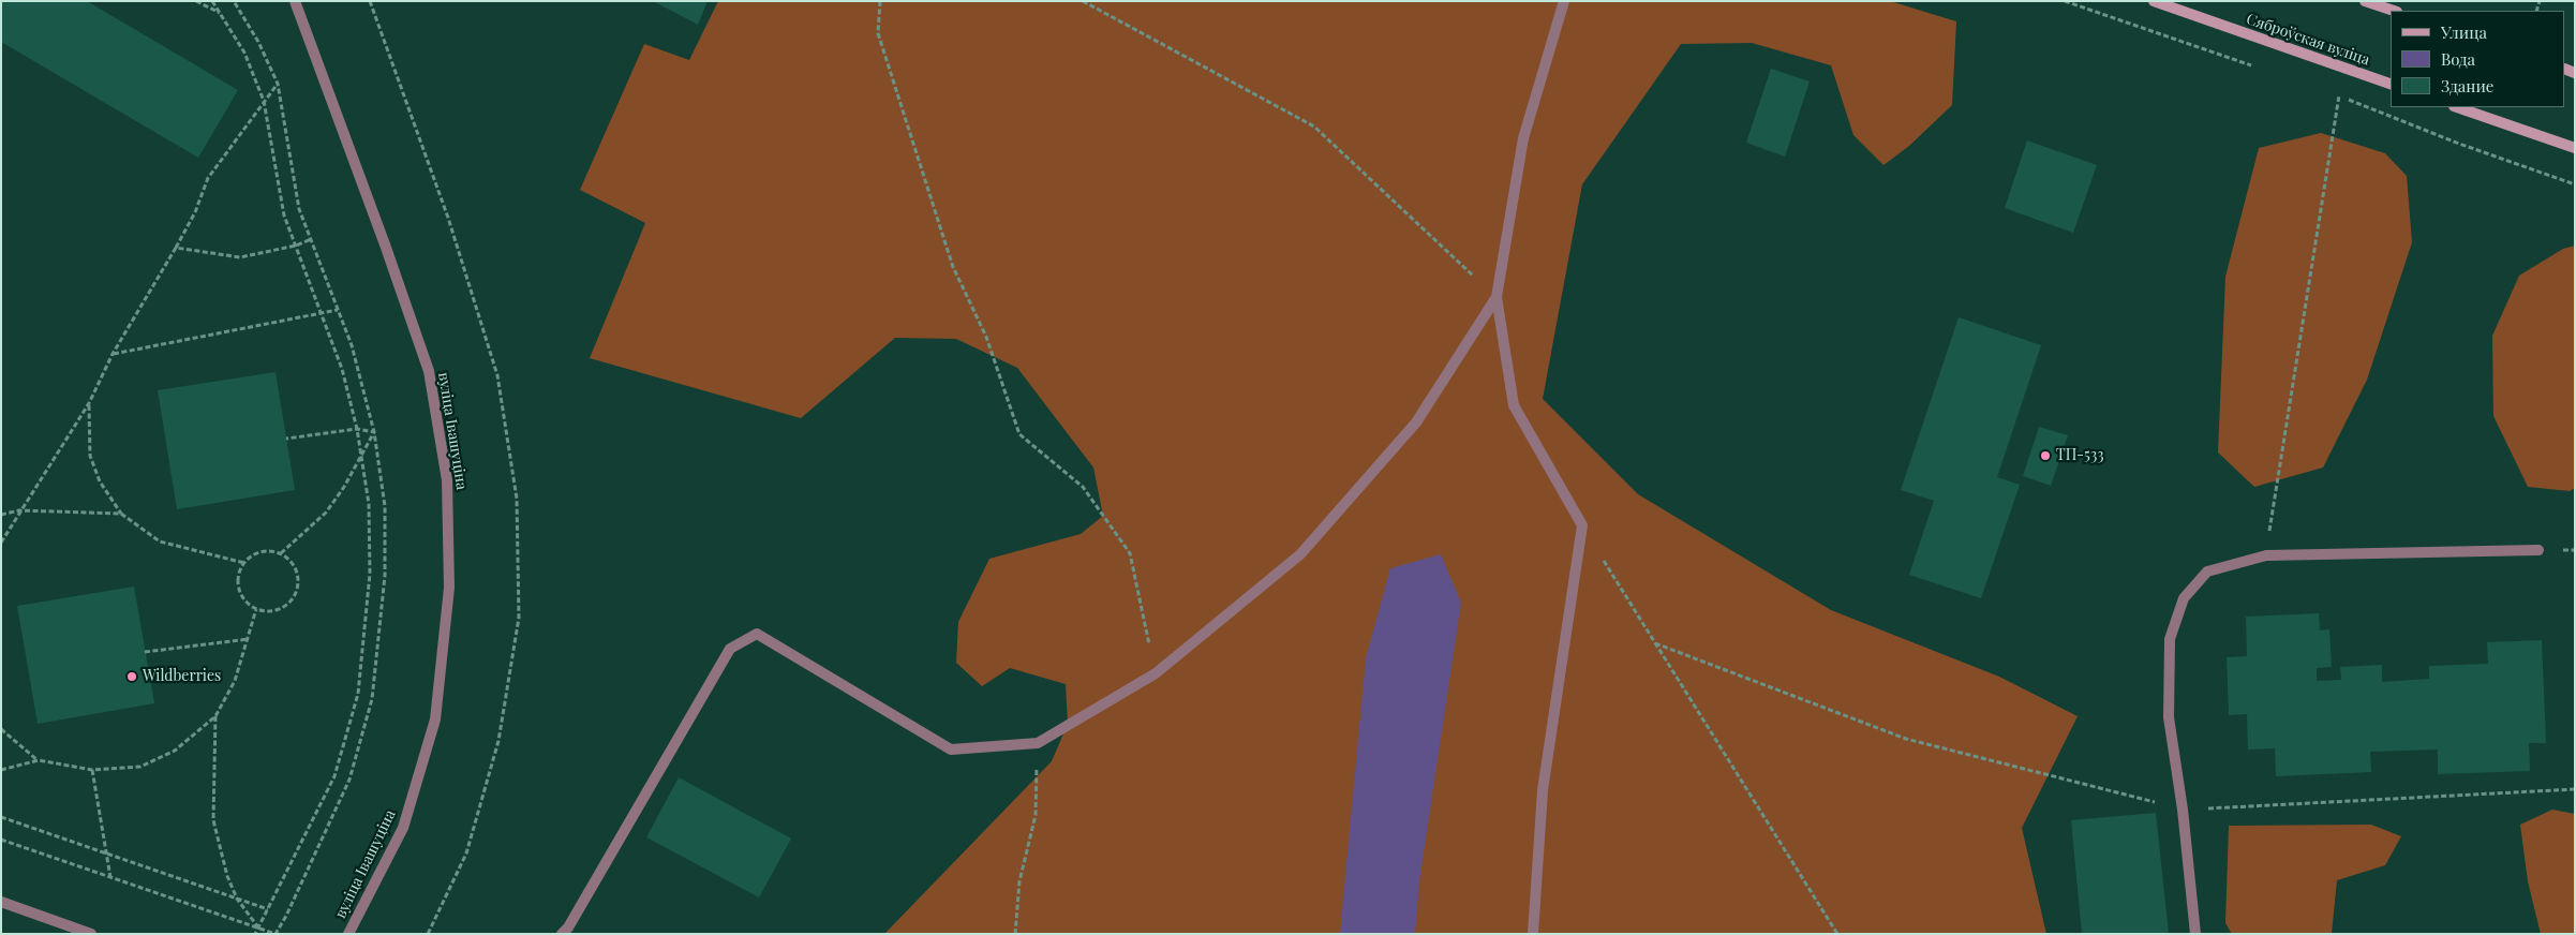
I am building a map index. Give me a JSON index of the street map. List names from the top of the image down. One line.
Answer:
{"streets":{"main road":["Сяброўская вуліца"],"street":["вуліца Івашуціна"]},"places":["ТП-533","Wildberries"],"legend":["Улица","Вода","Здание"]}
